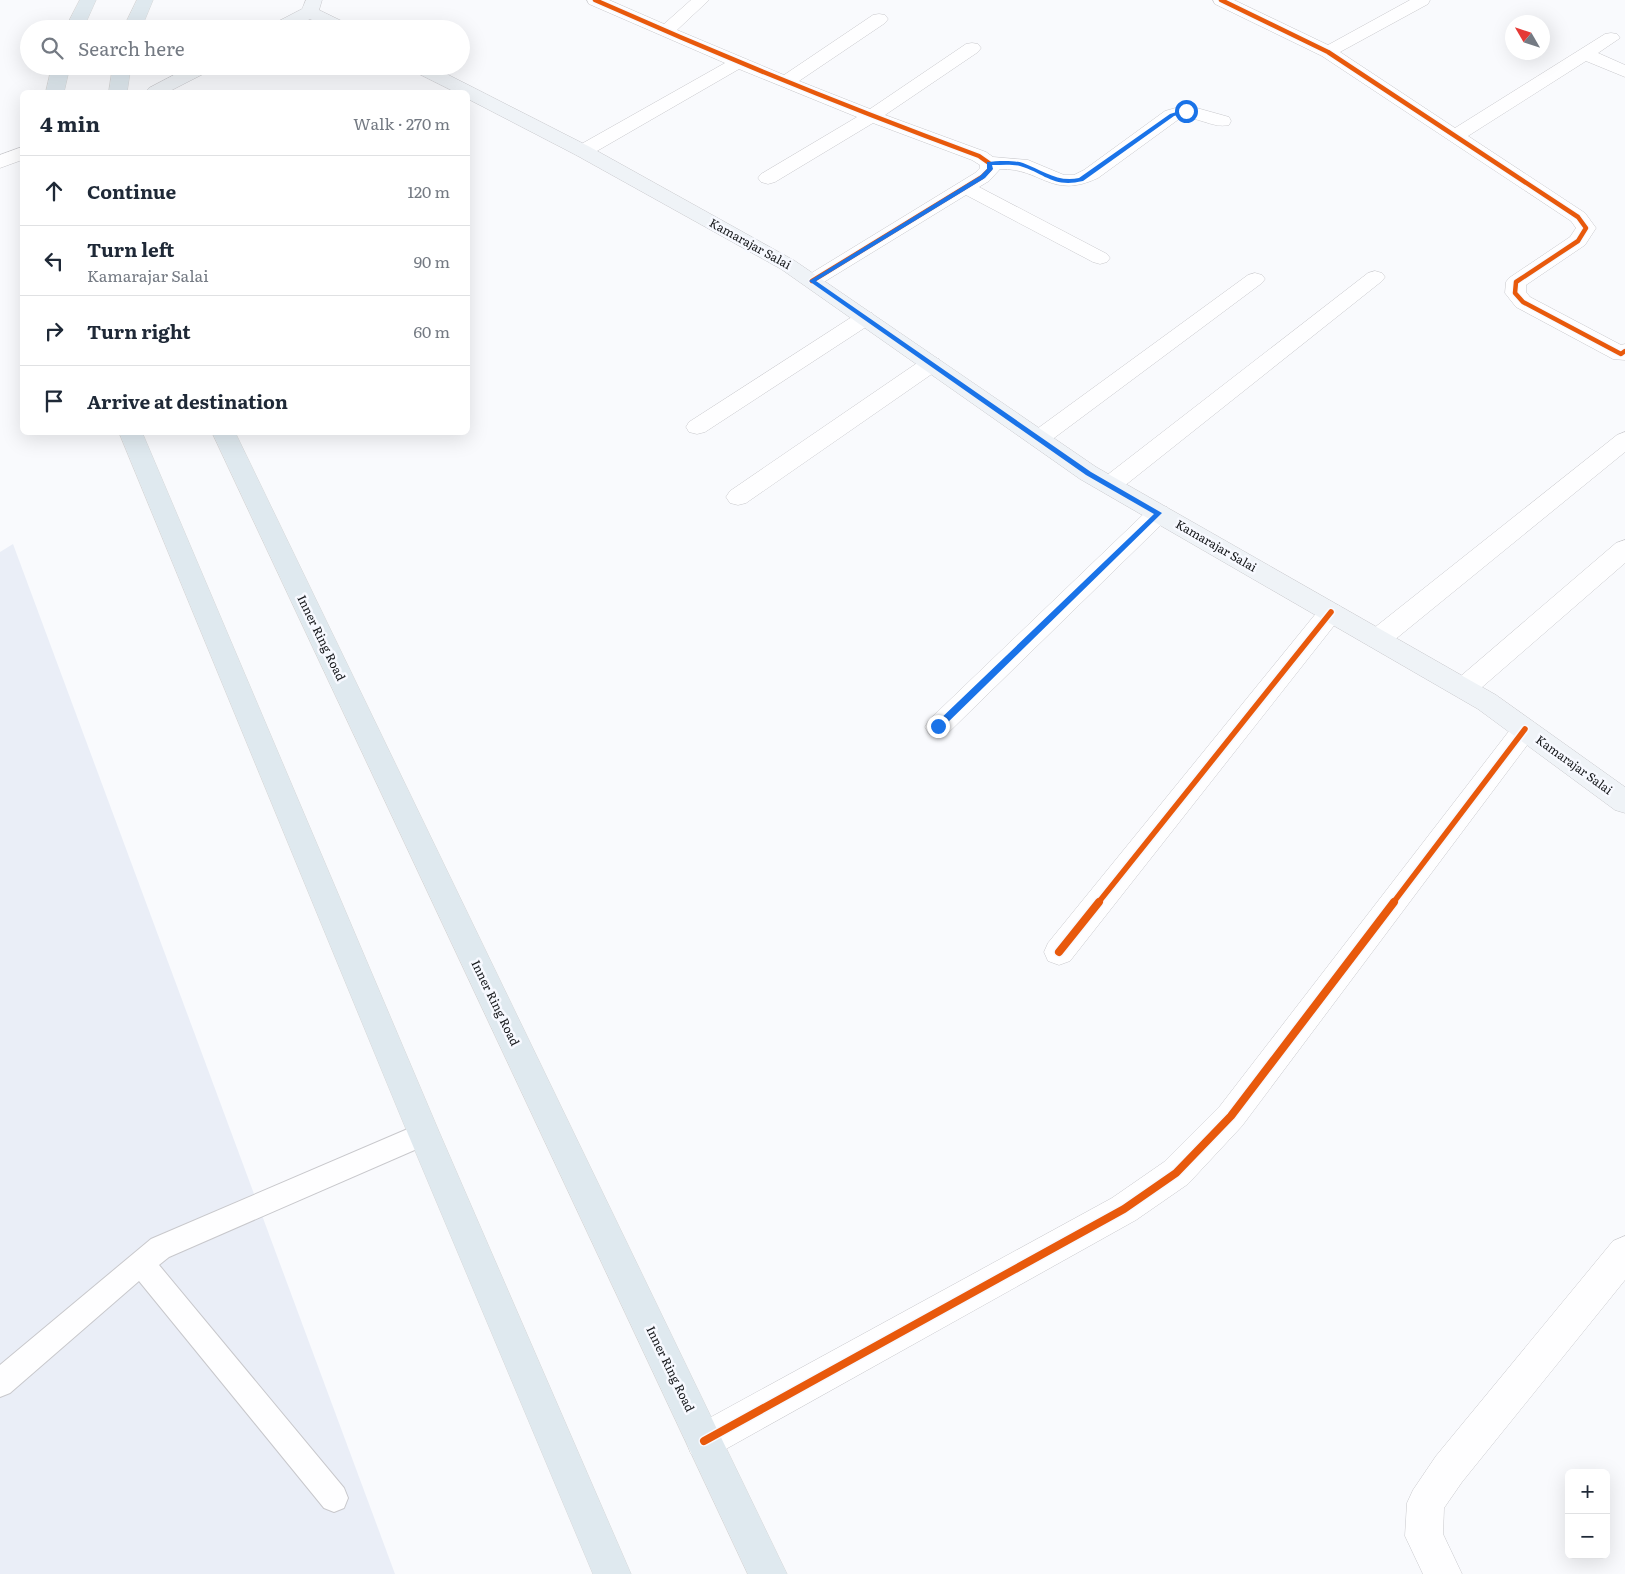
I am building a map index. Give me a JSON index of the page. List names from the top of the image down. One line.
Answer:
{"streets":{"main road":["Kamarajar Salai","Inner Ring Road"]},"north":"top left","page":{"search":"Search here","heading":["4 min","Walk · 270 m"],"list":[["Continue","120 m"],["Turn left","Kamarajar Salai","90 m"],["Turn right","60 m"],"Arrive at destination"],"map_buttons":["+","−"]}}
